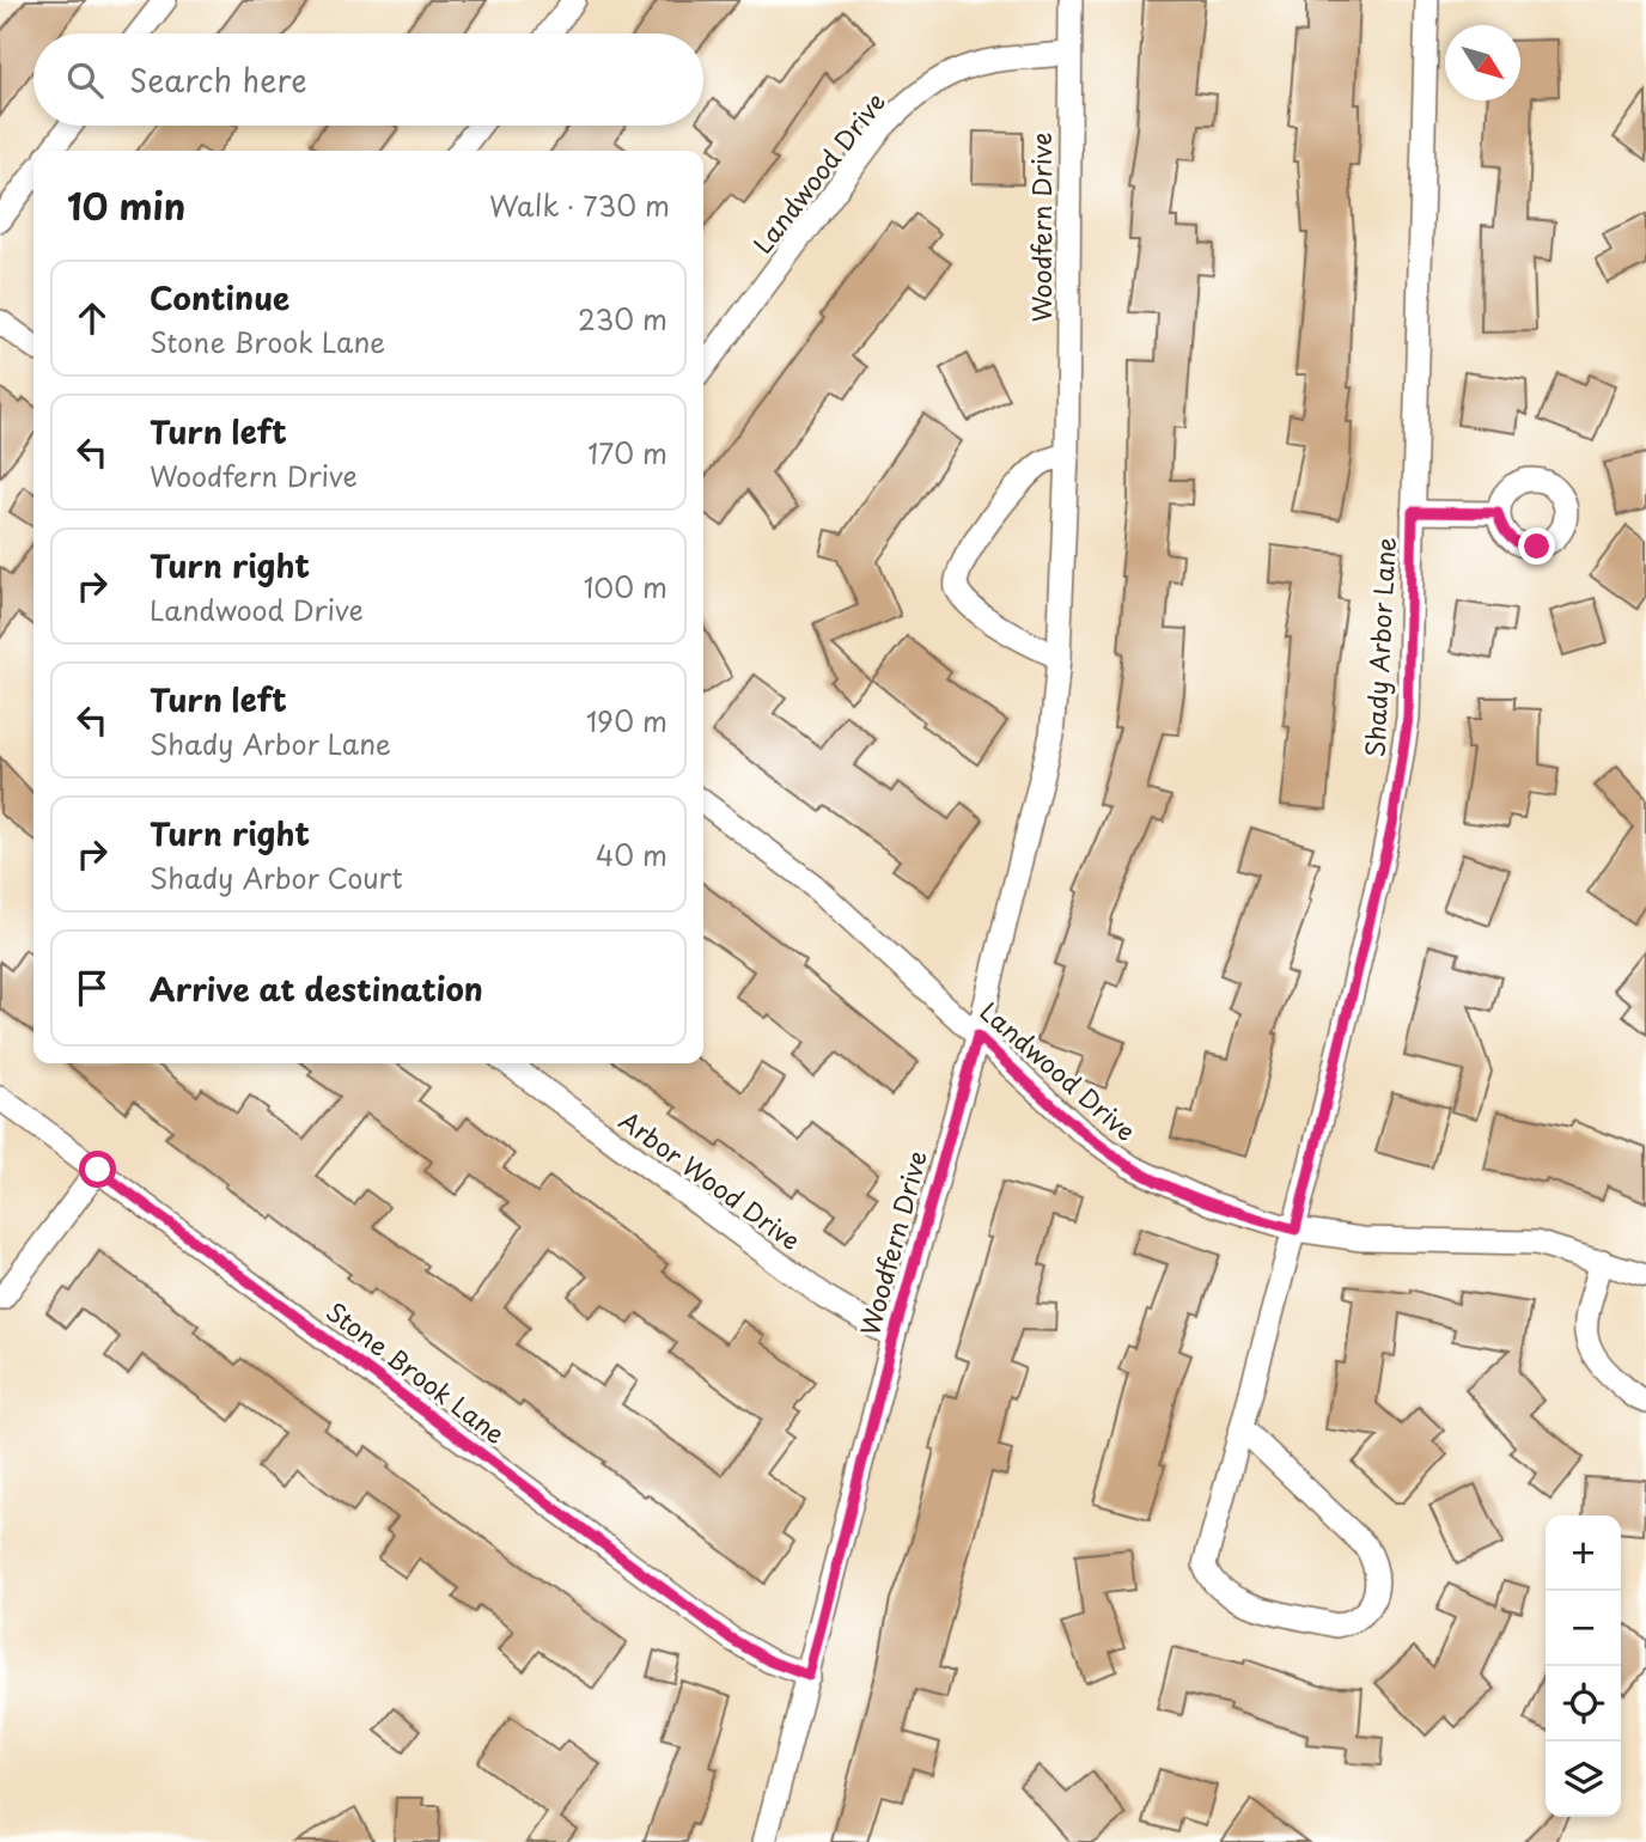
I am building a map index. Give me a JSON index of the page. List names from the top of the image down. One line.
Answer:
{"streets":{"street":["Landwood Drive","Woodfern Drive","Shady Arbor Lane","Arbor Wood Drive","Stone Brook Lane"]},"crossings":[["Landwood Drive","Woodfern Drive"],["Landwood Drive","Shady Arbor Lane"],["Woodfern Drive","Arbor Wood Drive"],["Woodfern Drive","Stone Brook Lane"]],"north":"bottom right","page":{"search":"Search here","heading":["10 min","Walk · 730 m"],"list":[["Continue","Stone Brook Lane","230 m"],["Turn left","Woodfern Drive","170 m"],["Turn right","Landwood Drive","100 m"],["Turn left","Shady Arbor Lane","190 m"],["Turn right","Shady Arbor Court","40 m"],"Arrive at destination"],"map_buttons":["+","−"]}}
